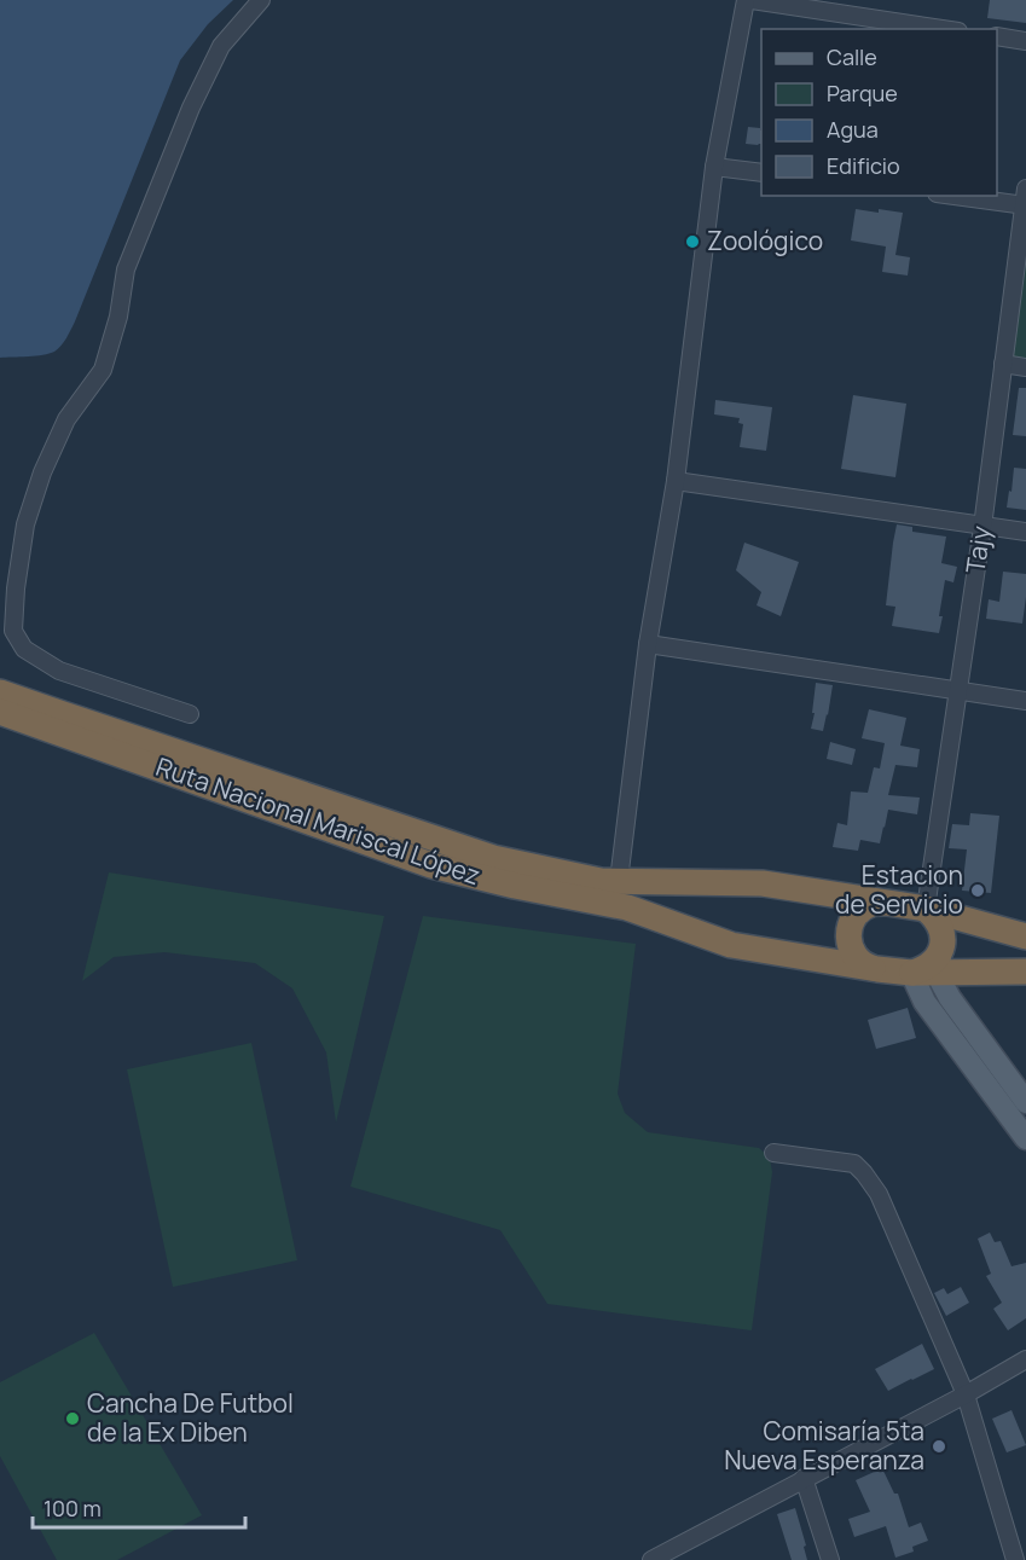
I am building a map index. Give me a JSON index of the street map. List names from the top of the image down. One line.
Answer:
{"streets":{"highway":["Ruta Nacional Mariscal López"],"street":["Tajy"]},"crossings":[["Tajy","Ruta Nacional Mariscal López"]],"places":["Zoológico","Estacion de Servicio","Cancha De Futbol de la Ex Diben","Comisaría 5ta Nueva Esperanza"],"legend":["Calle","Parque","Agua","Edificio"],"scale_bar":"100 m"}
